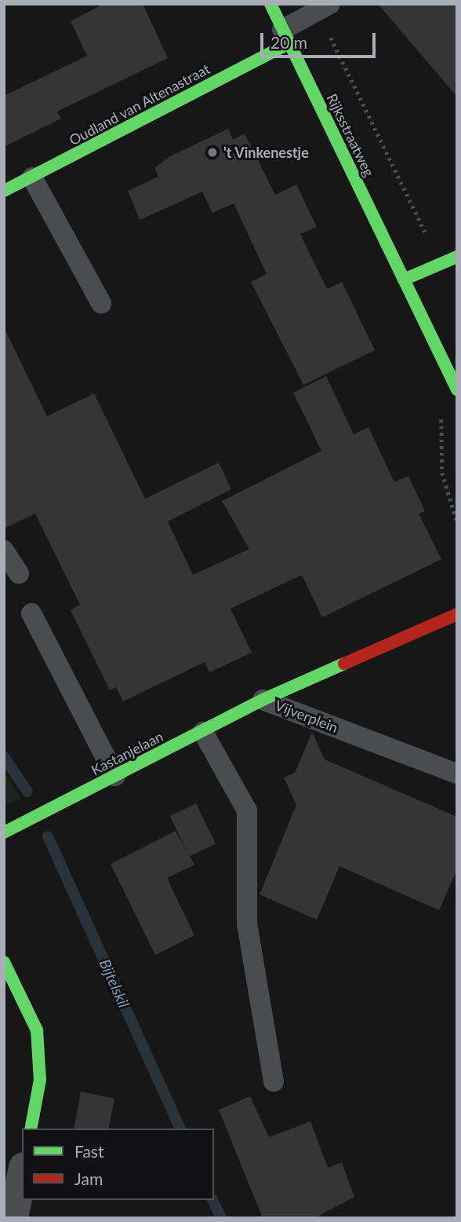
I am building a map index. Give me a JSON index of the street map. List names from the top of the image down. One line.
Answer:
{"streets":{"street":["Oudland van Altenastraat","Rijksstraatweg","Vijverplein","Kastanjelaan"]},"crossings":[["Oudland van Altenastraat","Rijksstraatweg"],["Vijverplein","Kastanjelaan"]],"water":["Bijtelskil"],"places":["'t Vinkenestje"],"legend":["Fast","Jam"],"scale_bar":"20 m"}
